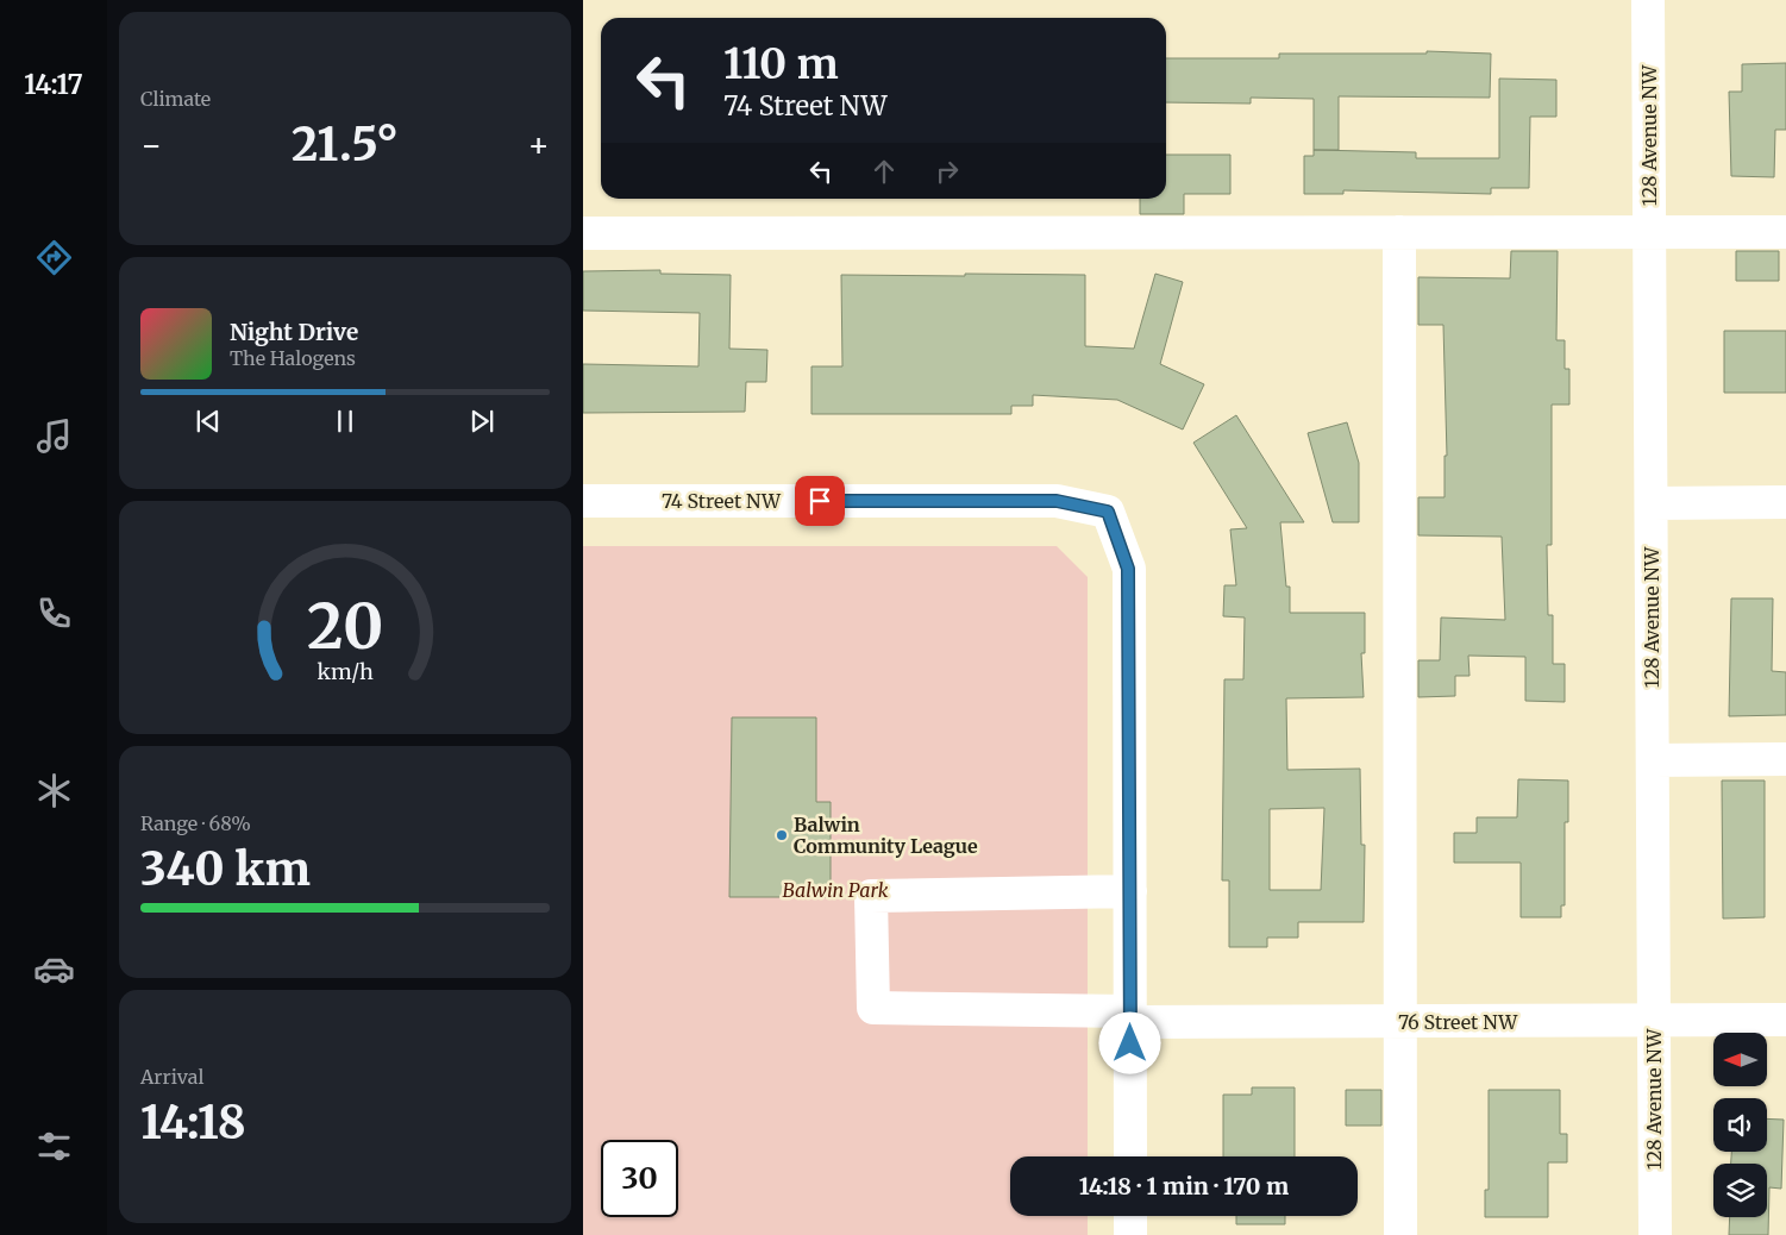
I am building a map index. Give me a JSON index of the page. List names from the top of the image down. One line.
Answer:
{"streets":{"street":["128 Avenue NW","74 Street NW","76 Street NW"]},"crossings":[["128 Avenue NW","76 Street NW"],["74 Street NW","76 Street NW"]],"parks":["Balwin Park"],"places":["Balwin Community League"],"north":"left","page":{"tabs":"14:17","tile":["Climate",["Range · 68%","340 km"],["Arrival","14:18"]],"turn":["110 m","74 Street NW"],"heat":["−","21.5°","+"],"song":["Night Drive","The Halogens"],"limit":"30","trip":"14:18 · 1 min · 170 m","gauge":["20","km/h"]}}
